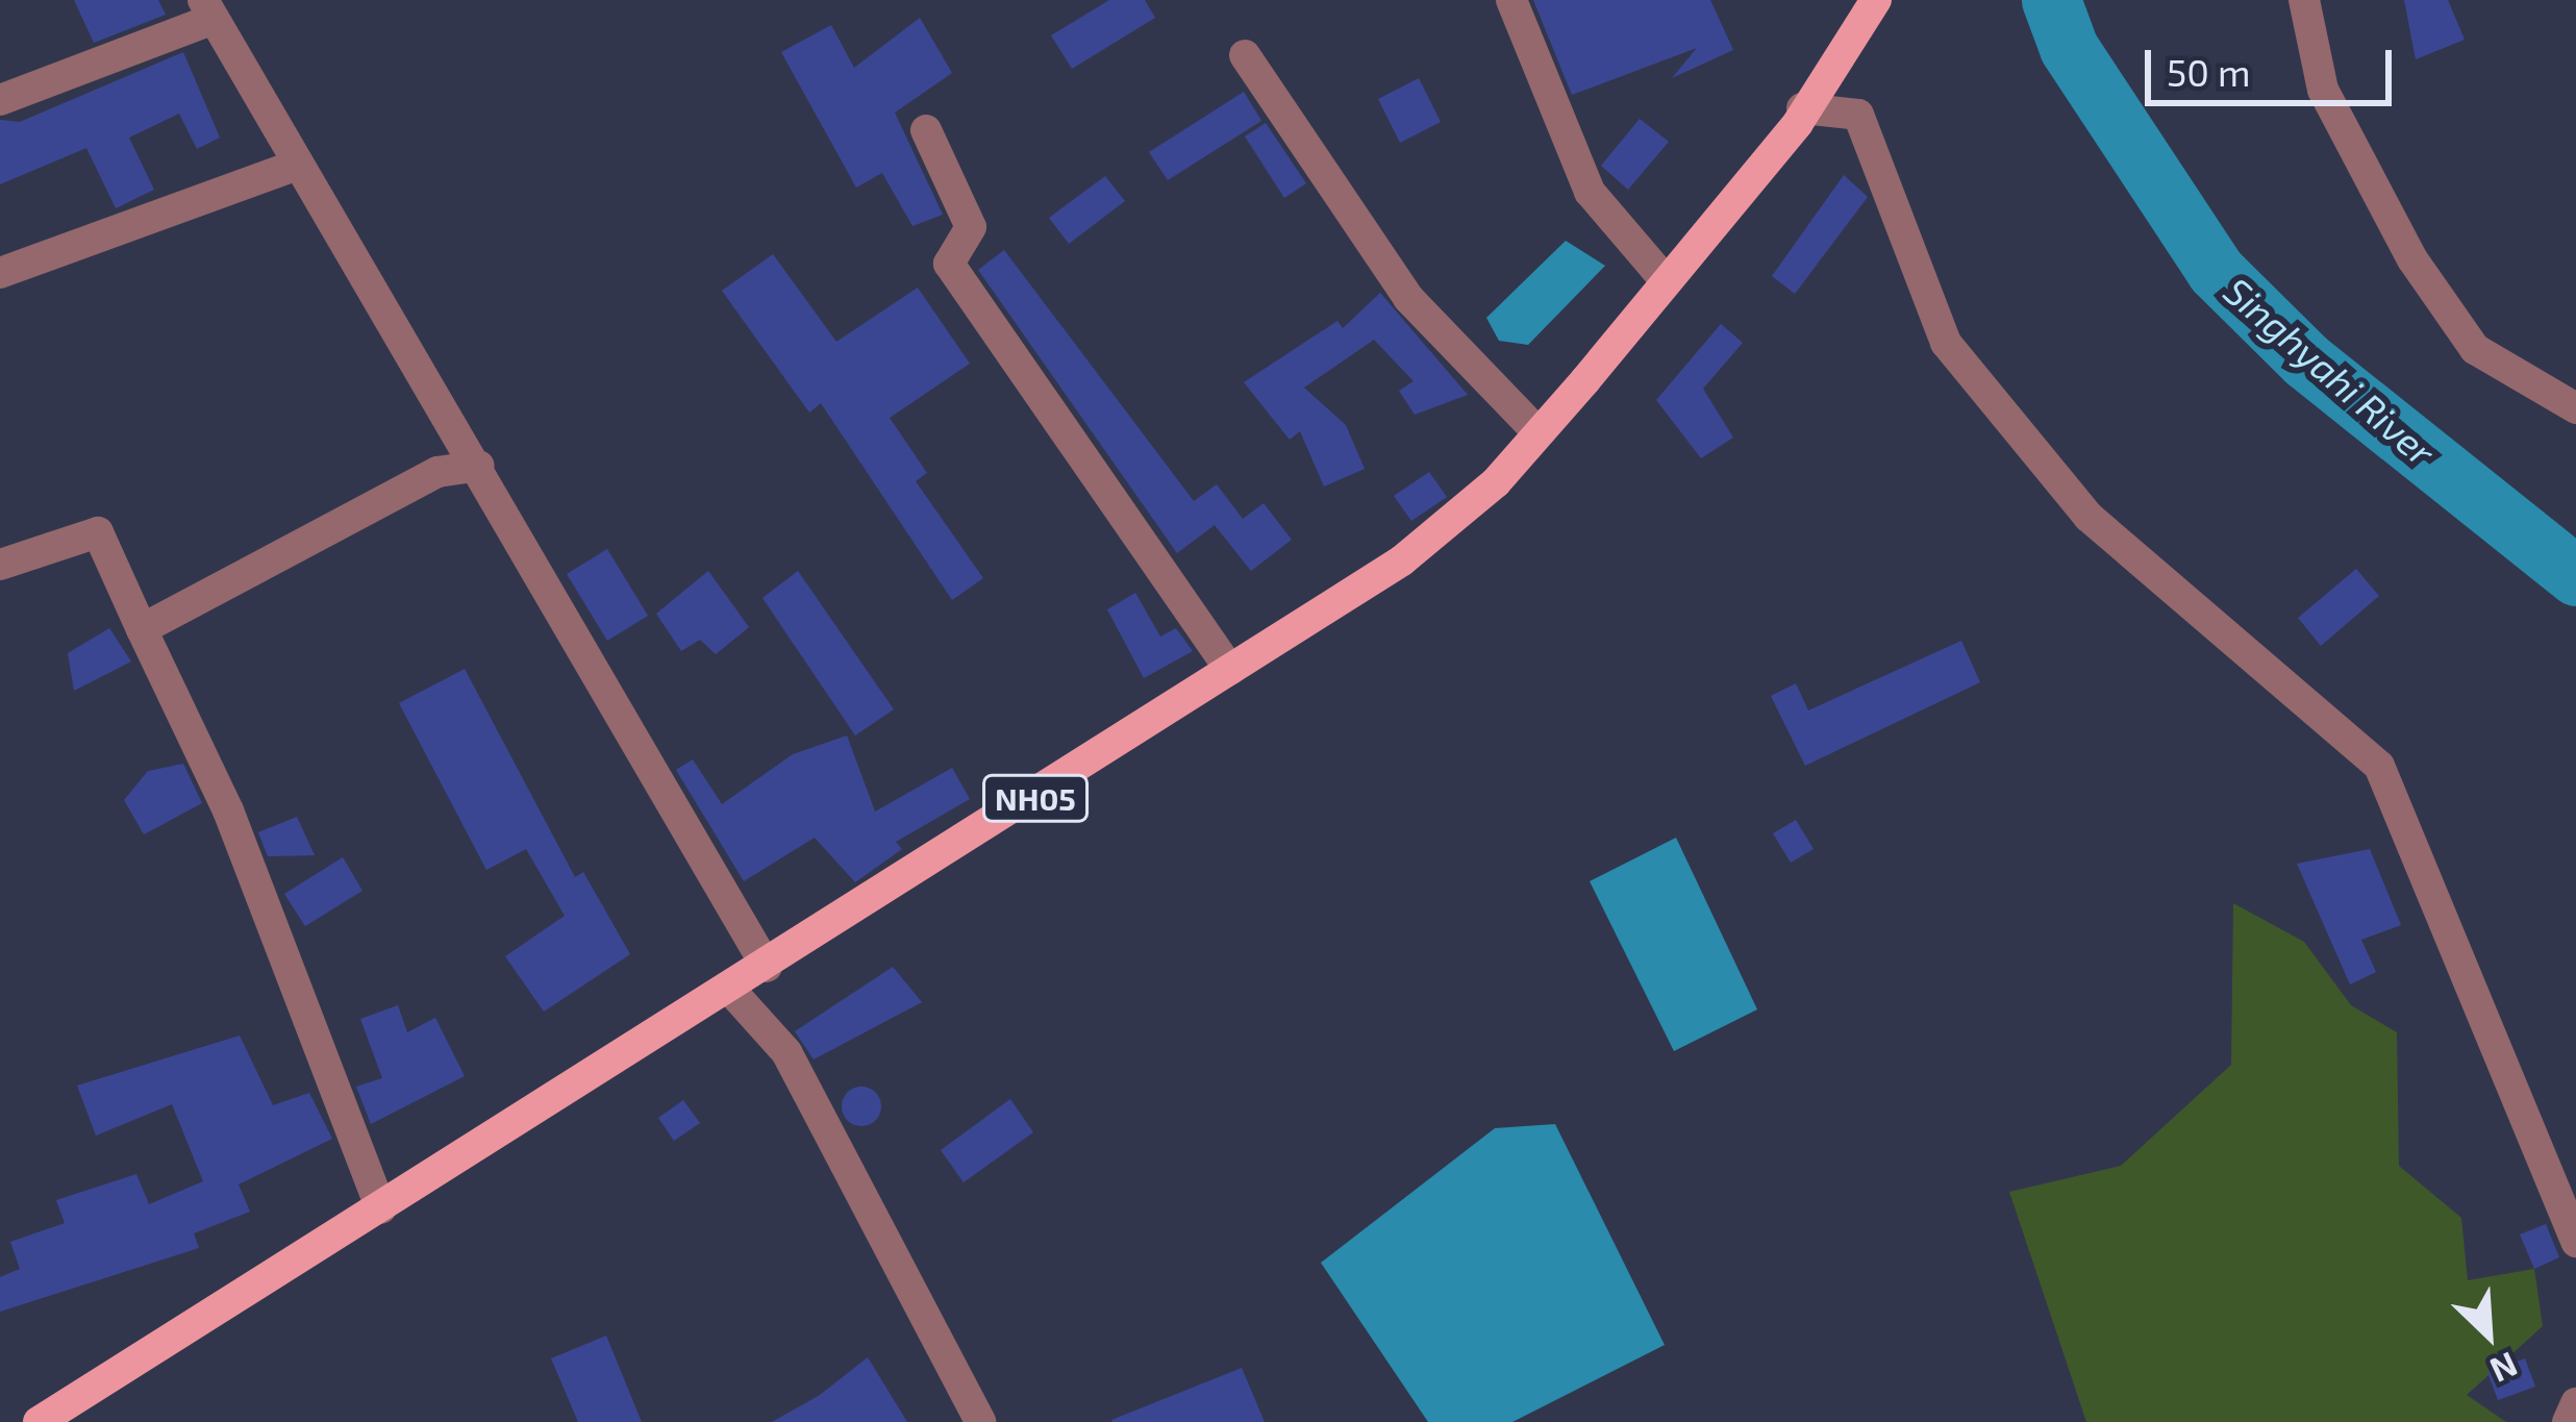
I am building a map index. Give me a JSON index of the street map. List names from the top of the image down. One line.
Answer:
{"streets":{"main road":["NH05"]},"water":["Singhyahi River"],"scale_bar":"50 m","north":"bottom right"}
